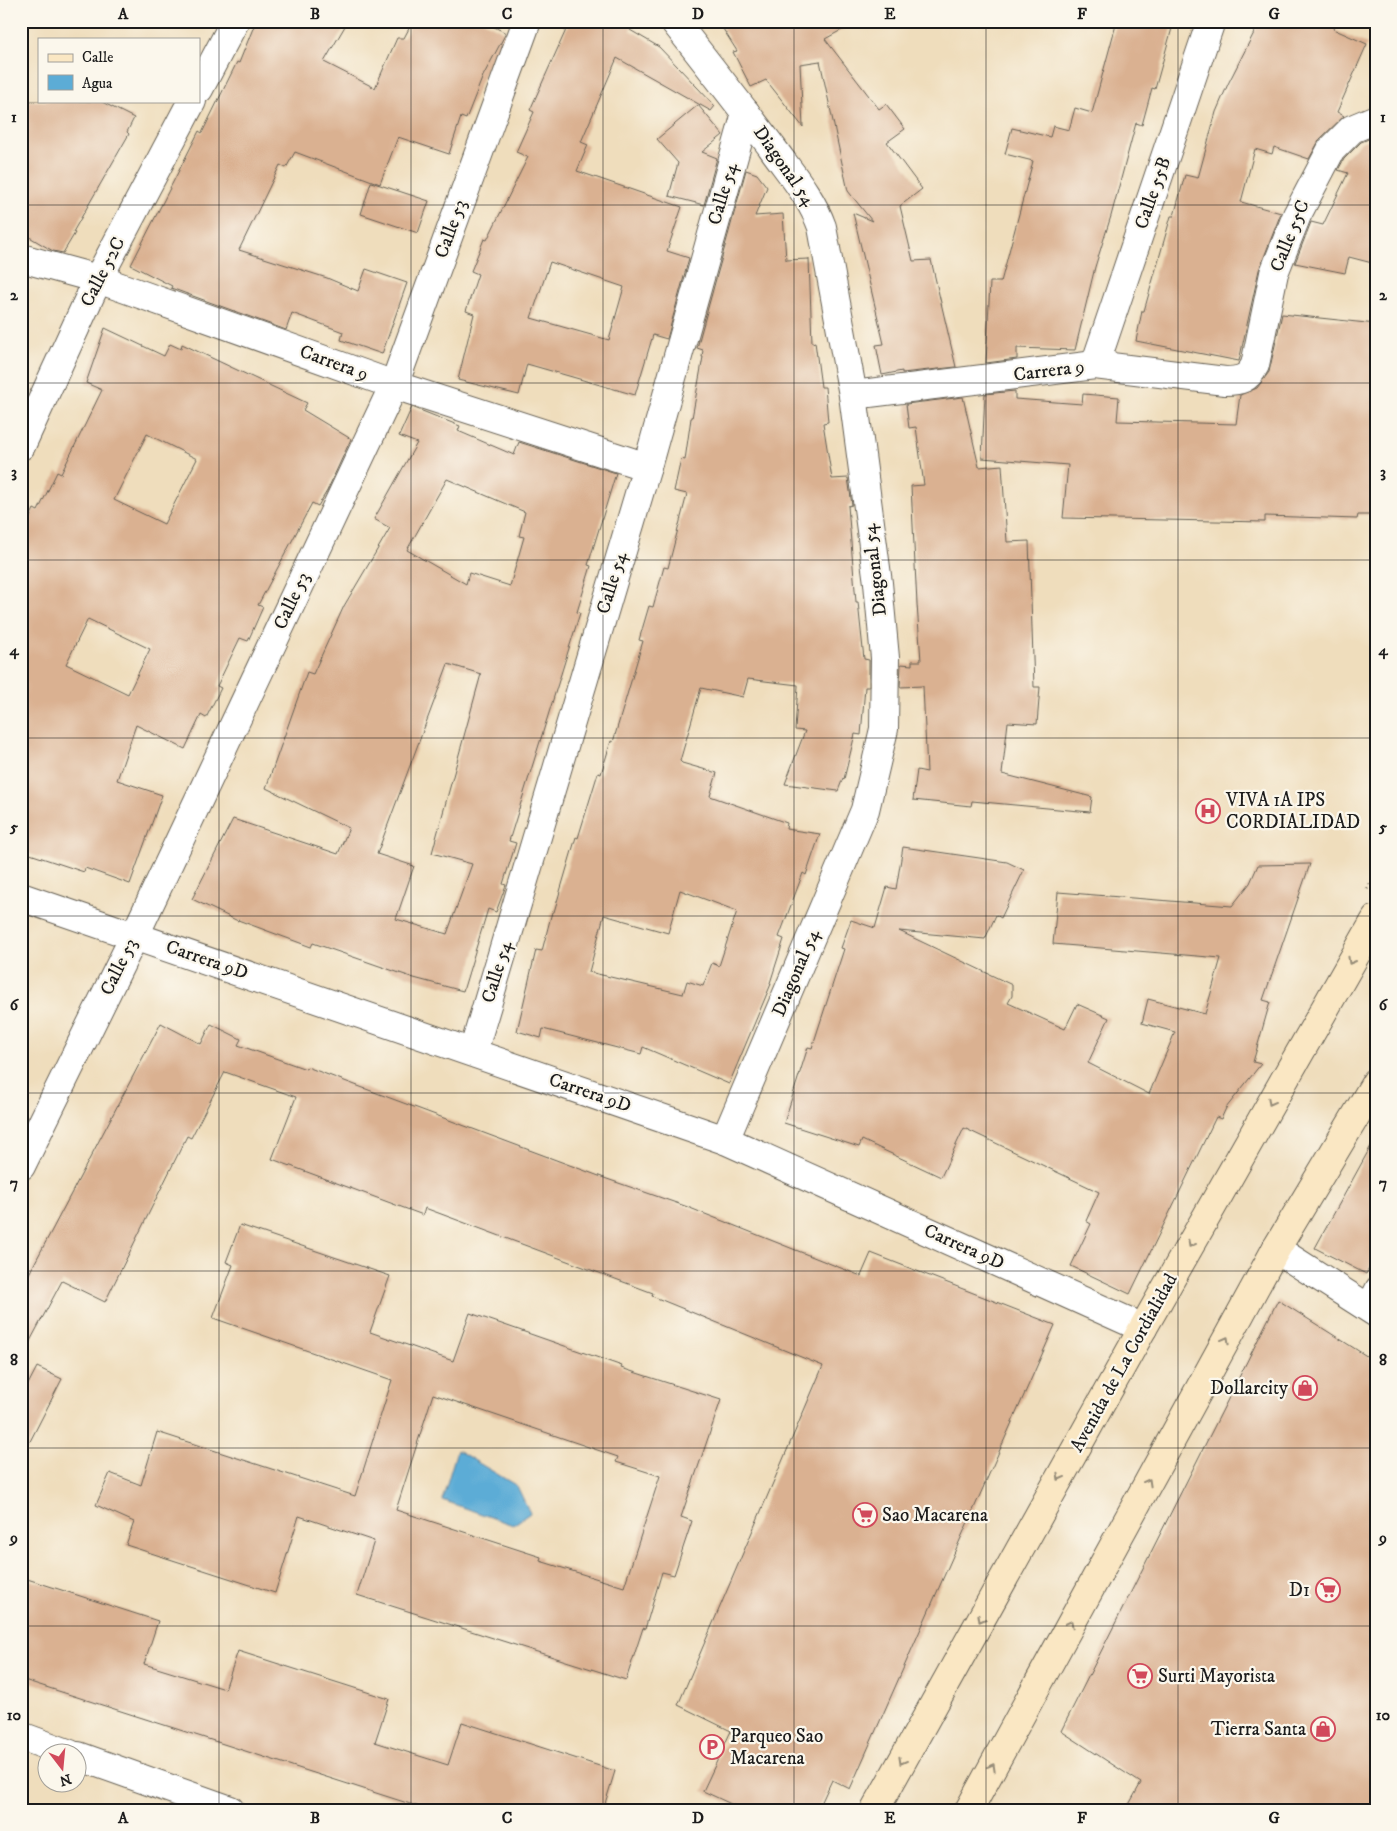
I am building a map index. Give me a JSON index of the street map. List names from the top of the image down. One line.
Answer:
{"streets":{"main road":["Avenida de La Cordialidad"],"street":["Diagonal 54","Calle 55B","Calle 54","Calle 53","Calle 55C","Calle 52C","Carrera 9","Carrera 9D"]},"crossings":[["Diagonal 54","Calle 54"],["Diagonal 54","Carrera 9"],["Diagonal 54","Carrera 9D"],["Calle 55B","Carrera 9"],["Calle 54","Carrera 9"],["Calle 54","Carrera 9D"],["Calle 53","Carrera 9"],["Calle 53","Carrera 9D"],["Calle 55C","Carrera 9"],["Calle 52C","Carrera 9"],["Carrera 9D","Avenida de La Cordialidad"]],"places":{"hospital":["VIVA 1A IPS CORDIALIDAD"],"shop":["Dollarcity","Tierra Santa"],"supermarket":["Sao Macarena","D1","Surti Mayorista"],"parking":["Parqueo Sao Macarena"]},"legend":["Calle","Agua"],"north":"bottom","grid":{"columns":["A","B","C","D","E","F","G"],"rows":["1","2","3","4","5","6","7","8","9","10"]}}
